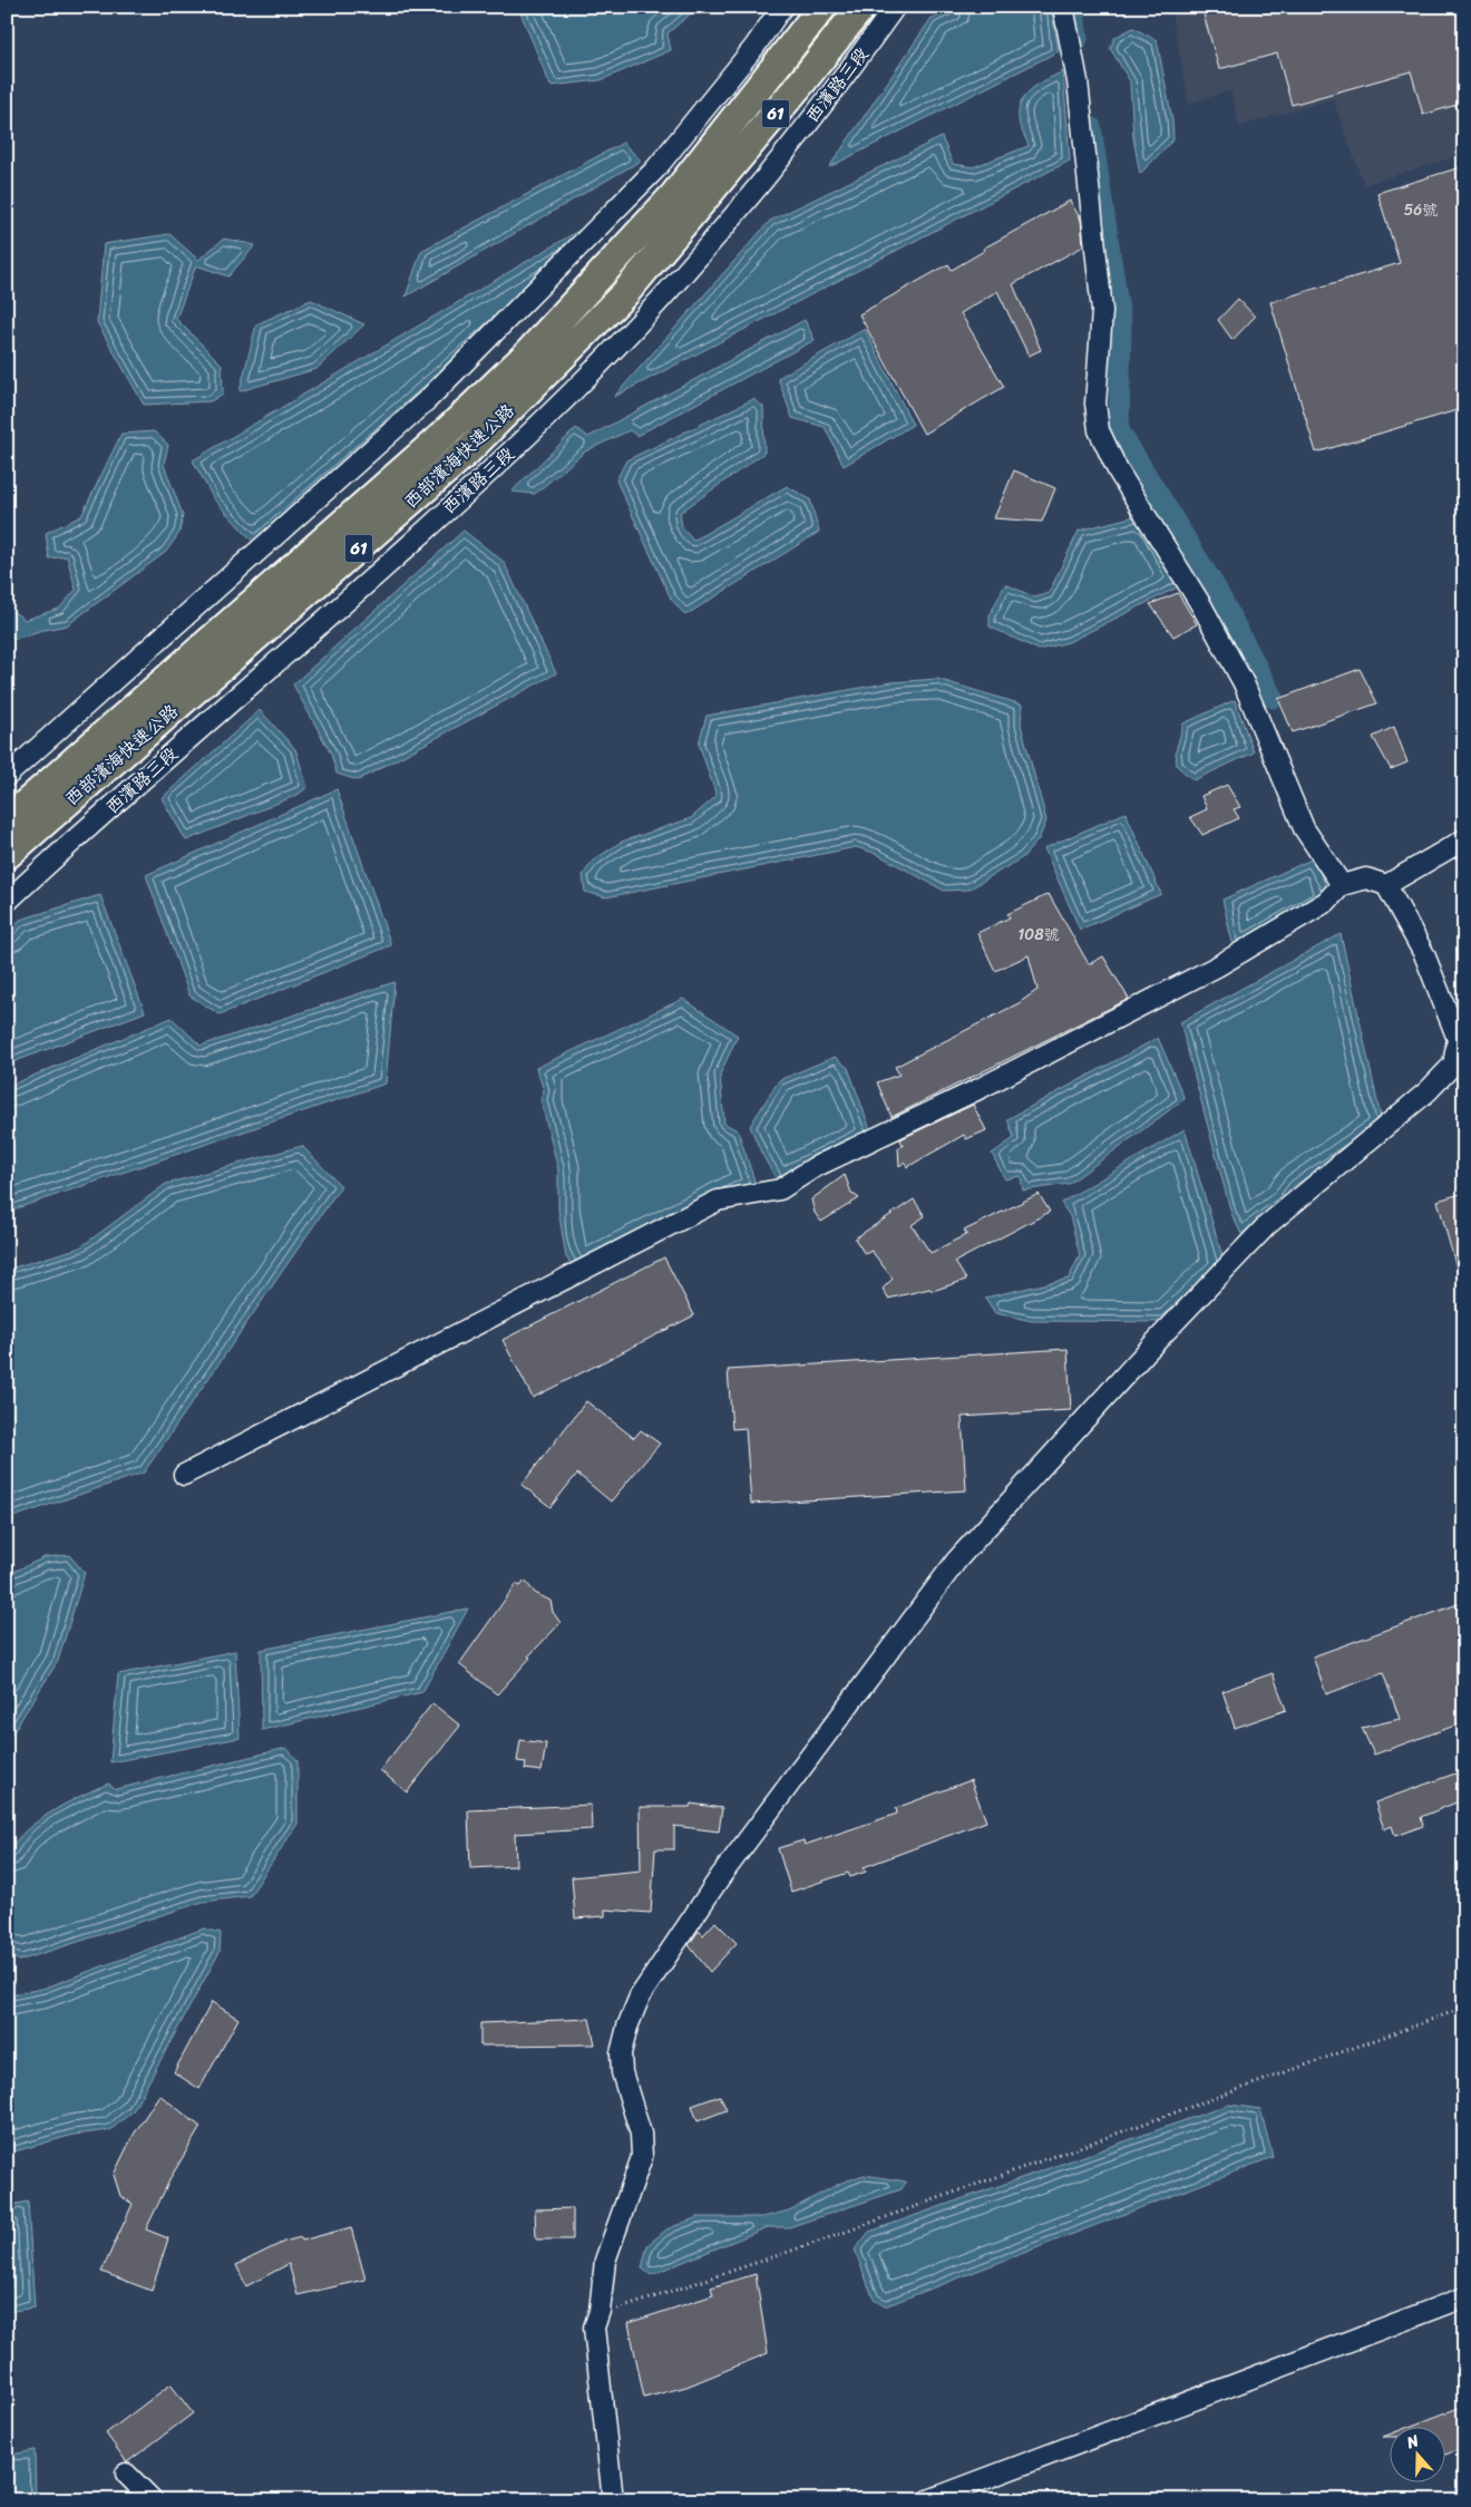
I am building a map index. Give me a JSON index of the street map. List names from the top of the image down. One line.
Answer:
{"streets":{"highway":["61","西部濱海快速公路"],"street":["西濱路三段"]},"house_numbers":["56號","108號"],"north":"top"}
